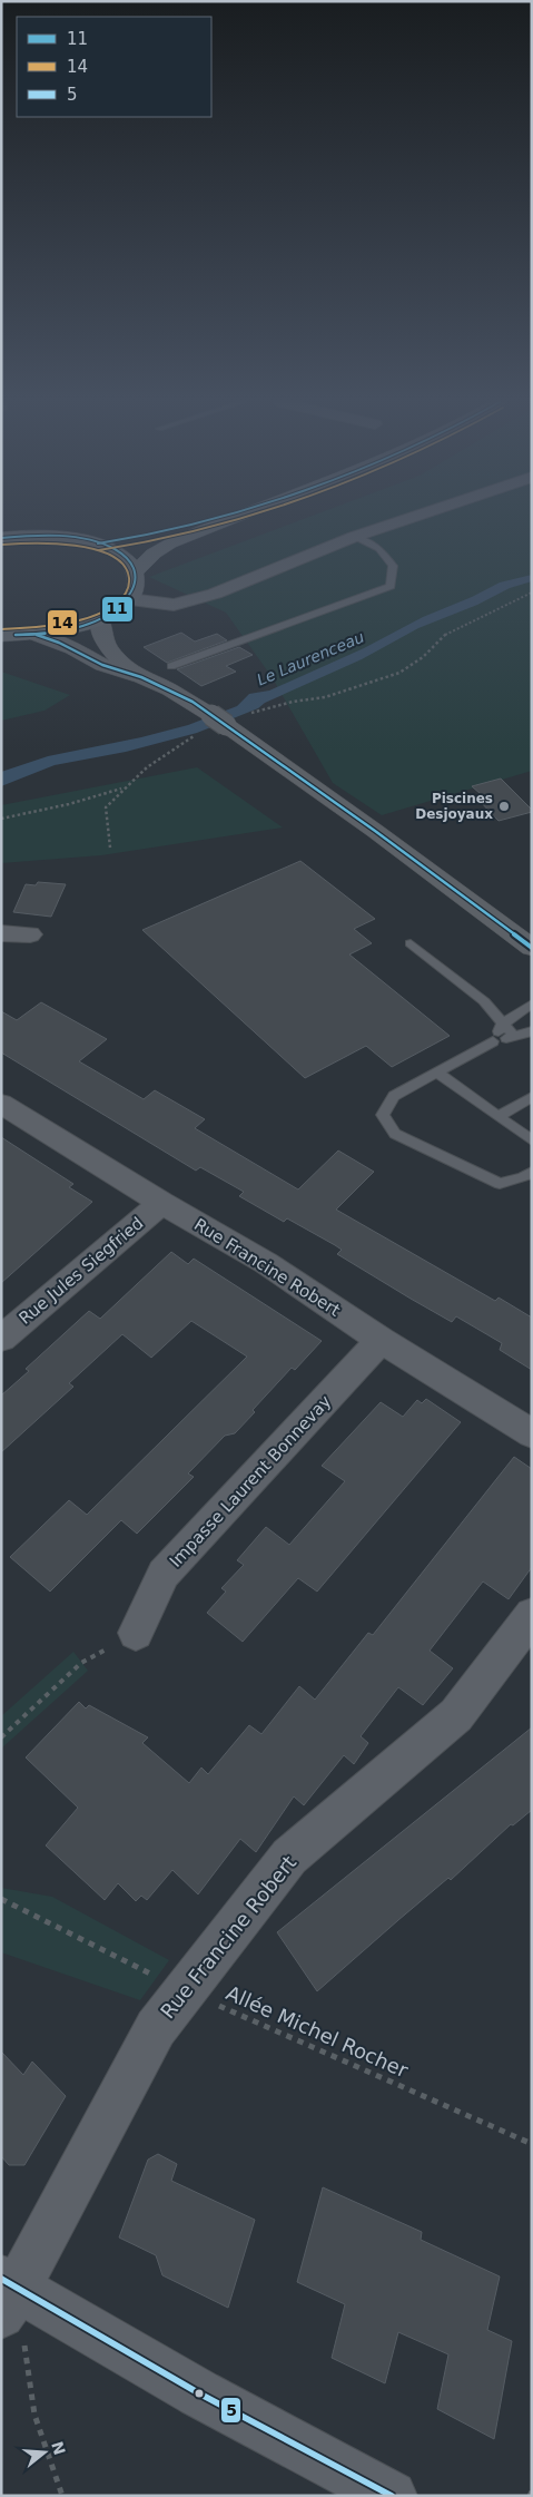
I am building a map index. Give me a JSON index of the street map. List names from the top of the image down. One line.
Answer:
{"streets":{"street":["Rue Francine Robert","Rue Jules Siegfried","Impasse Laurent Bonnevay"],"path":["Allée Michel Rocher"]},"crossings":[["Rue Francine Robert","Rue Jules Siegfried"],["Rue Francine Robert","Impasse Laurent Bonnevay"],["Rue Francine Robert","Allée Michel Rocher"]],"water":["Le Laurenceau"],"places":["Piscines Desjoyaux"],"lines":["transit line 11","transit line 14","transit line 5"],"legend":["11","14","5"],"north":"right"}
